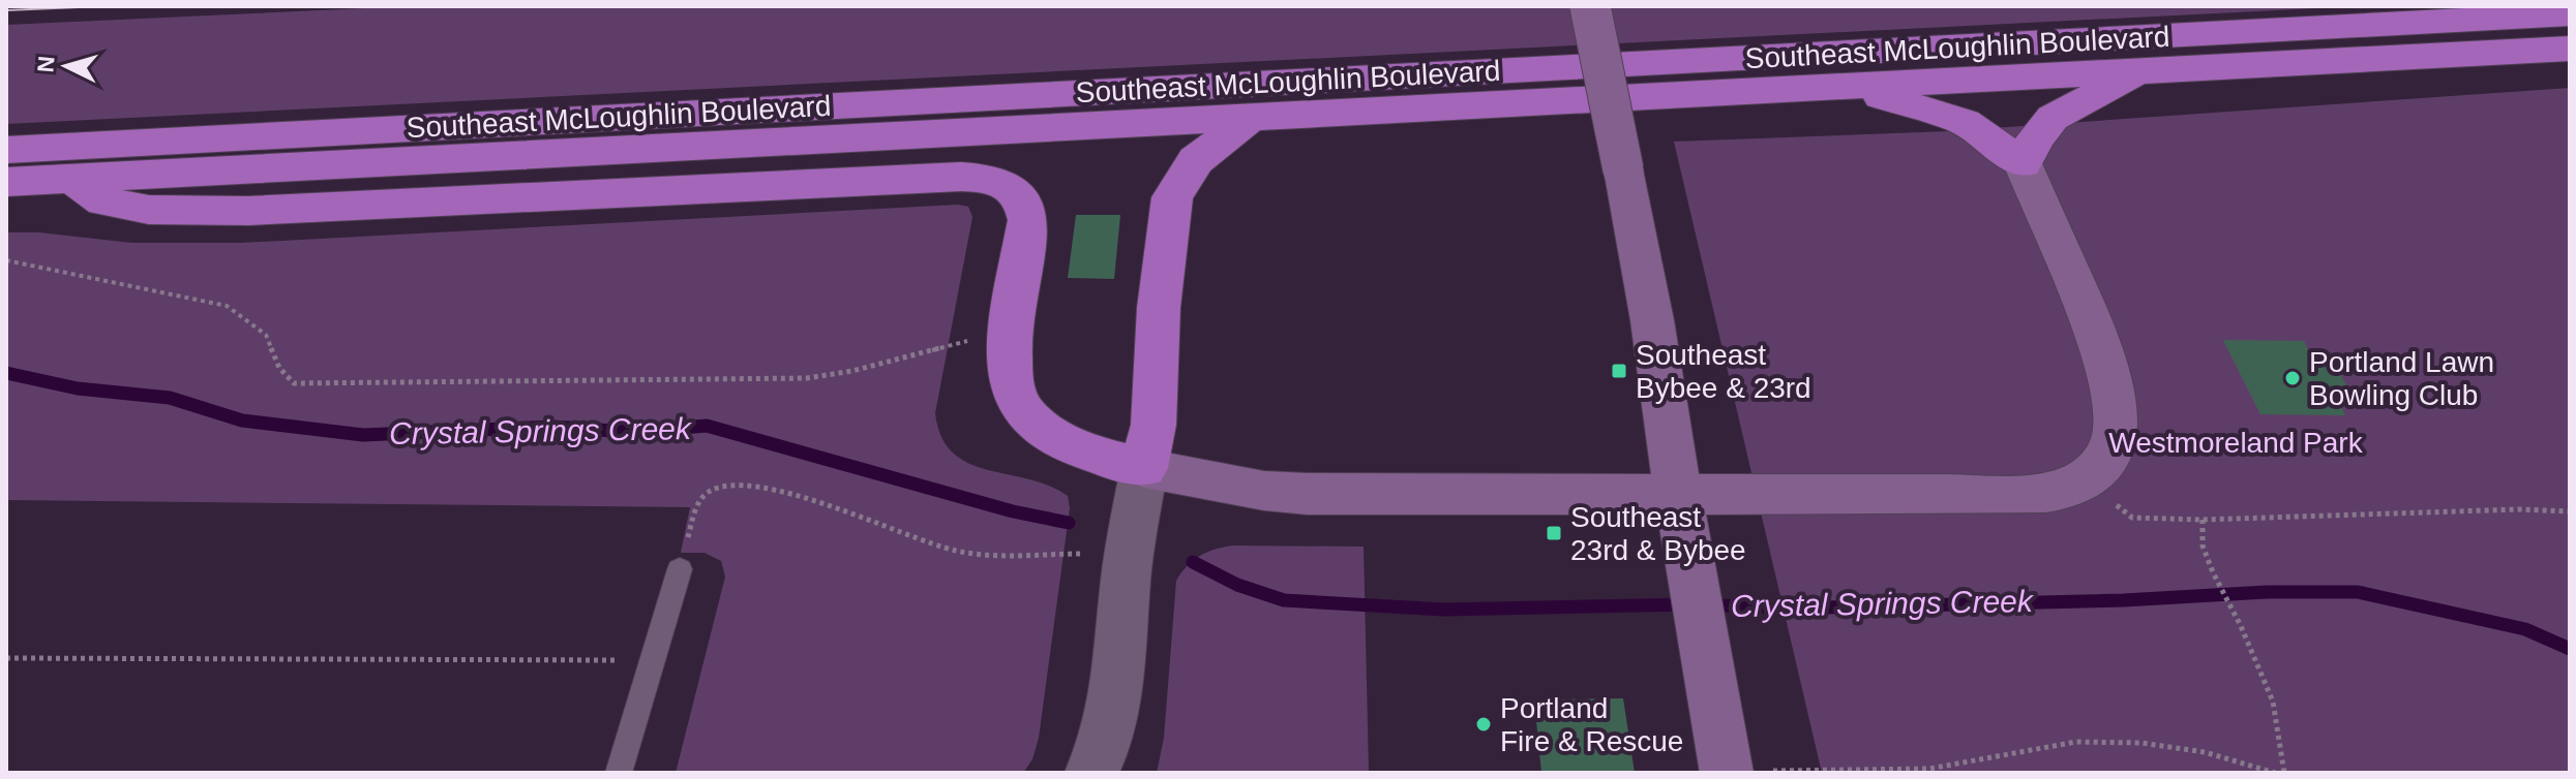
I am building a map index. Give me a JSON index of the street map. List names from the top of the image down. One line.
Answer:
{"streets":{"highway":["Southeast McLoughlin Boulevard"]},"water":["Crystal Springs Creek"],"parks":["Westmoreland Park"],"places":{"transit":["Southeast Bybee & 23rd","Southeast 23rd & Bybee"],"other":["Portland Lawn Bowling Club","Portland Fire & Rescue"]},"north":"left"}
